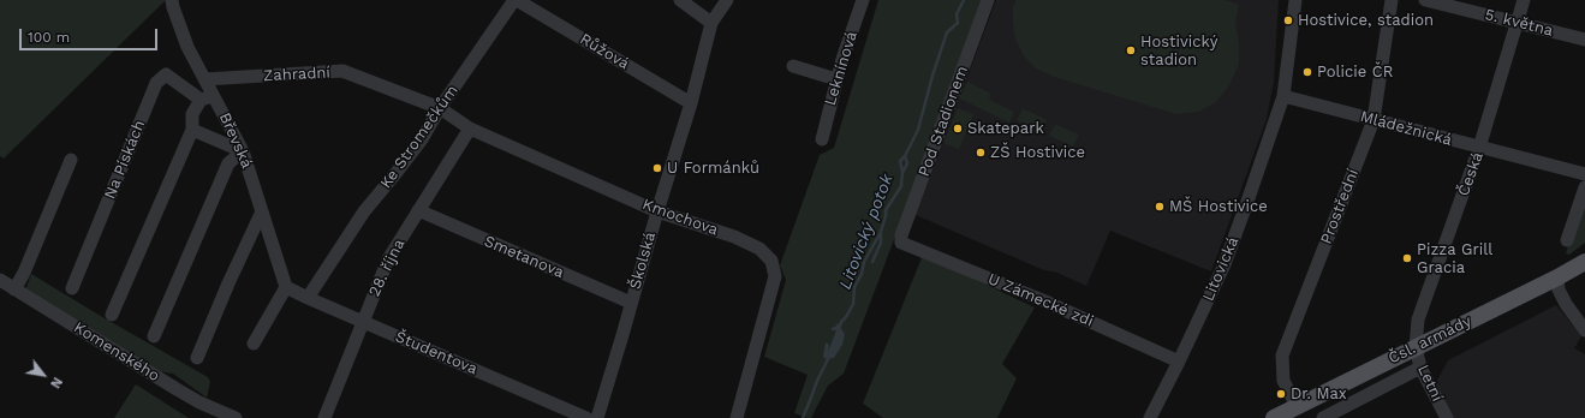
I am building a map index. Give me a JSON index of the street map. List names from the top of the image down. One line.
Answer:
{"streets":{"main road":["Čsl. armády"],"street":["5. května","Růžová","Leknínová","Zahradní","Pod Stadionem","Mládežnická","Ke Stromečkům","Břevská","Na Pískách","Česká","Prostřední","Kmochova","Smetanova","Školská","28. října","Litovická","U Zámecké zdi","Komenského","Študentova","Letní"]},"crossings":[["5. května","Česká"],["Růžová","Ke Stromečkům"],["Růžová","Školská"],["Zahradní","Ke Stromečkům"],["Zahradní","Břevská"],["Zahradní","Kmochova"],["Pod Stadionem","U Zámecké zdi"],["Mládežnická","Česká"],["Mládežnická","Prostřední"],["Mládežnická","Litovická"],["Ke Stromečkům","Kmochova"],["Ke Stromečkům","Študentova"],["Břevská","Študentova"],["Česká","Čsl. armády"],["Česká","Letní"],["Prostřední","Čsl. armády"],["Kmochova","Školská"],["Kmochova","28. října"],["Smetanova","Školská"],["Smetanova","28. října"],["28. října","Študentova"],["Litovická","U Zámecké zdi"],["Čsl. armády","Letní"]],"water":["Litovický potok"],"places":["Hostivice, stadion","Hostivický stadion","Policie ČR","Skatepark","ZŠ Hostivice","U Formánků","MŠ Hostivice","Pizza Grill Gracia","Dr. Max"],"scale_bar":"100 m","north":"bottom right"}
